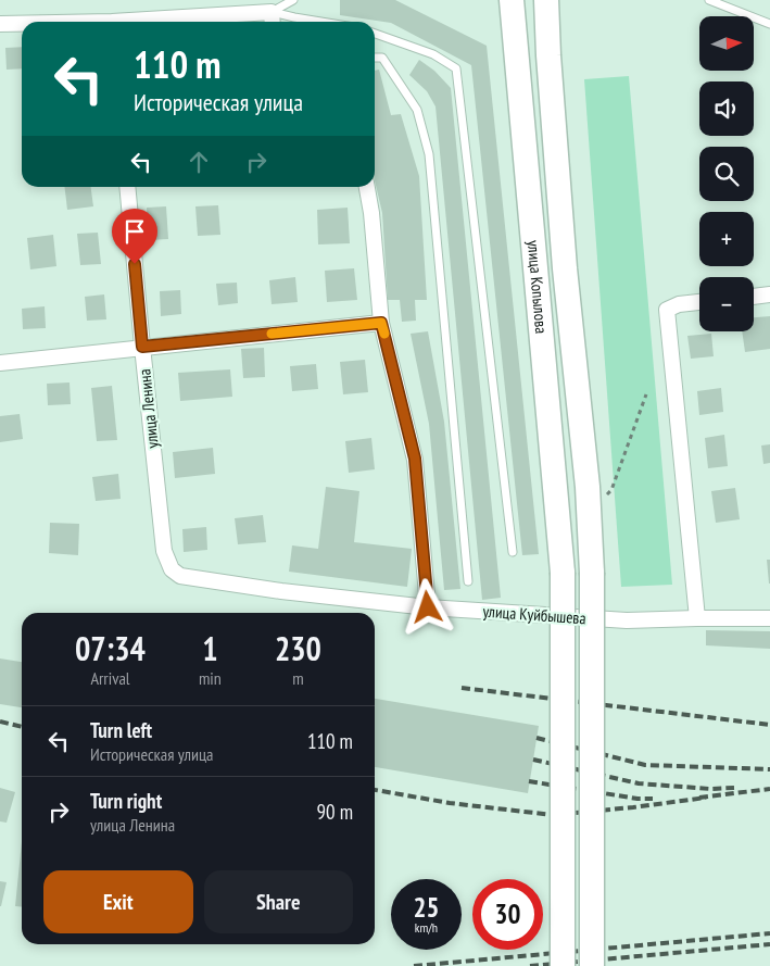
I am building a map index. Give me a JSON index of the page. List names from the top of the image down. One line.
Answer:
{"streets":{"main road":["улица Копылова"],"street":["улица Ленина","улица Куйбышева"]},"crossings":[["улица Ленина","улица Куйбышева"]],"north":"right","page":{"map_buttons":["+","−"],"turn":["110 m","Историческая улица"],"eta":["07:34","Arrival","1","min","230","m"],"list":[{"name":"Turn left","note":"Историческая улица","value":"110 m"},{"name":"Turn right","note":"улица Ленина","value":"90 m"}],"buttons":["Exit","Share"],"speed":"25 km/h","limit":"30"}}
